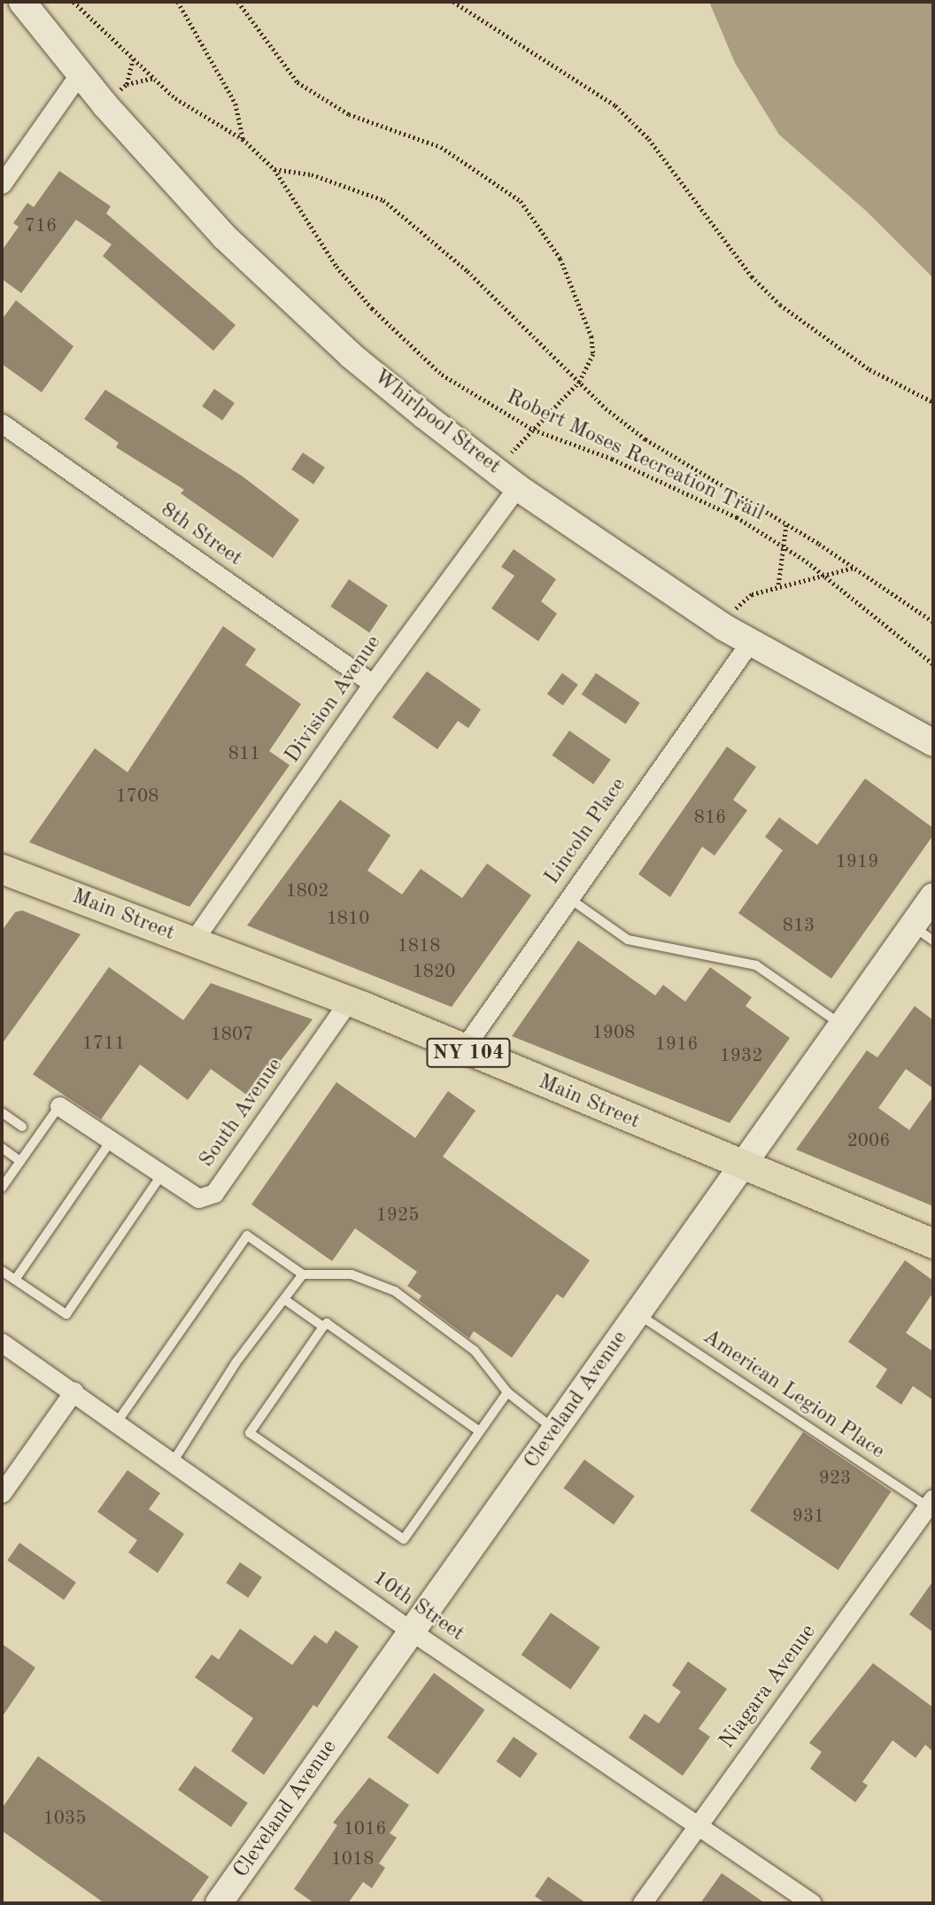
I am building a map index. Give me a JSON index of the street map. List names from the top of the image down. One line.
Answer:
{"streets":{"main road":["Whirlpool Street","Main Street","NY 104","Cleveland Avenue"],"street":["8th Street","Division Avenue","Lincoln Place","South Avenue","10th Street","Niagara Avenue"],"lane":["American Legion Place"],"path":["Robert Moses Recreation Trail"]},"crossings":[["Whirlpool Street","Division Avenue"],["Whirlpool Street","Lincoln Place"],["8th Street","Division Avenue"],["Division Avenue","Main Street"],["Lincoln Place","Main Street"],["Main Street","South Avenue"],["Main Street","Cleveland Avenue"],["American Legion Place","Cleveland Avenue"],["American Legion Place","Niagara Avenue"],["Cleveland Avenue","10th Street"],["10th Street","Niagara Avenue"]],"house_numbers":["716","811","1708","816","1919","1802","1810","813","1818","1820","1908","1807","1711","1916","1932","2006","1925","923","931","1035","1016","1018"]}
